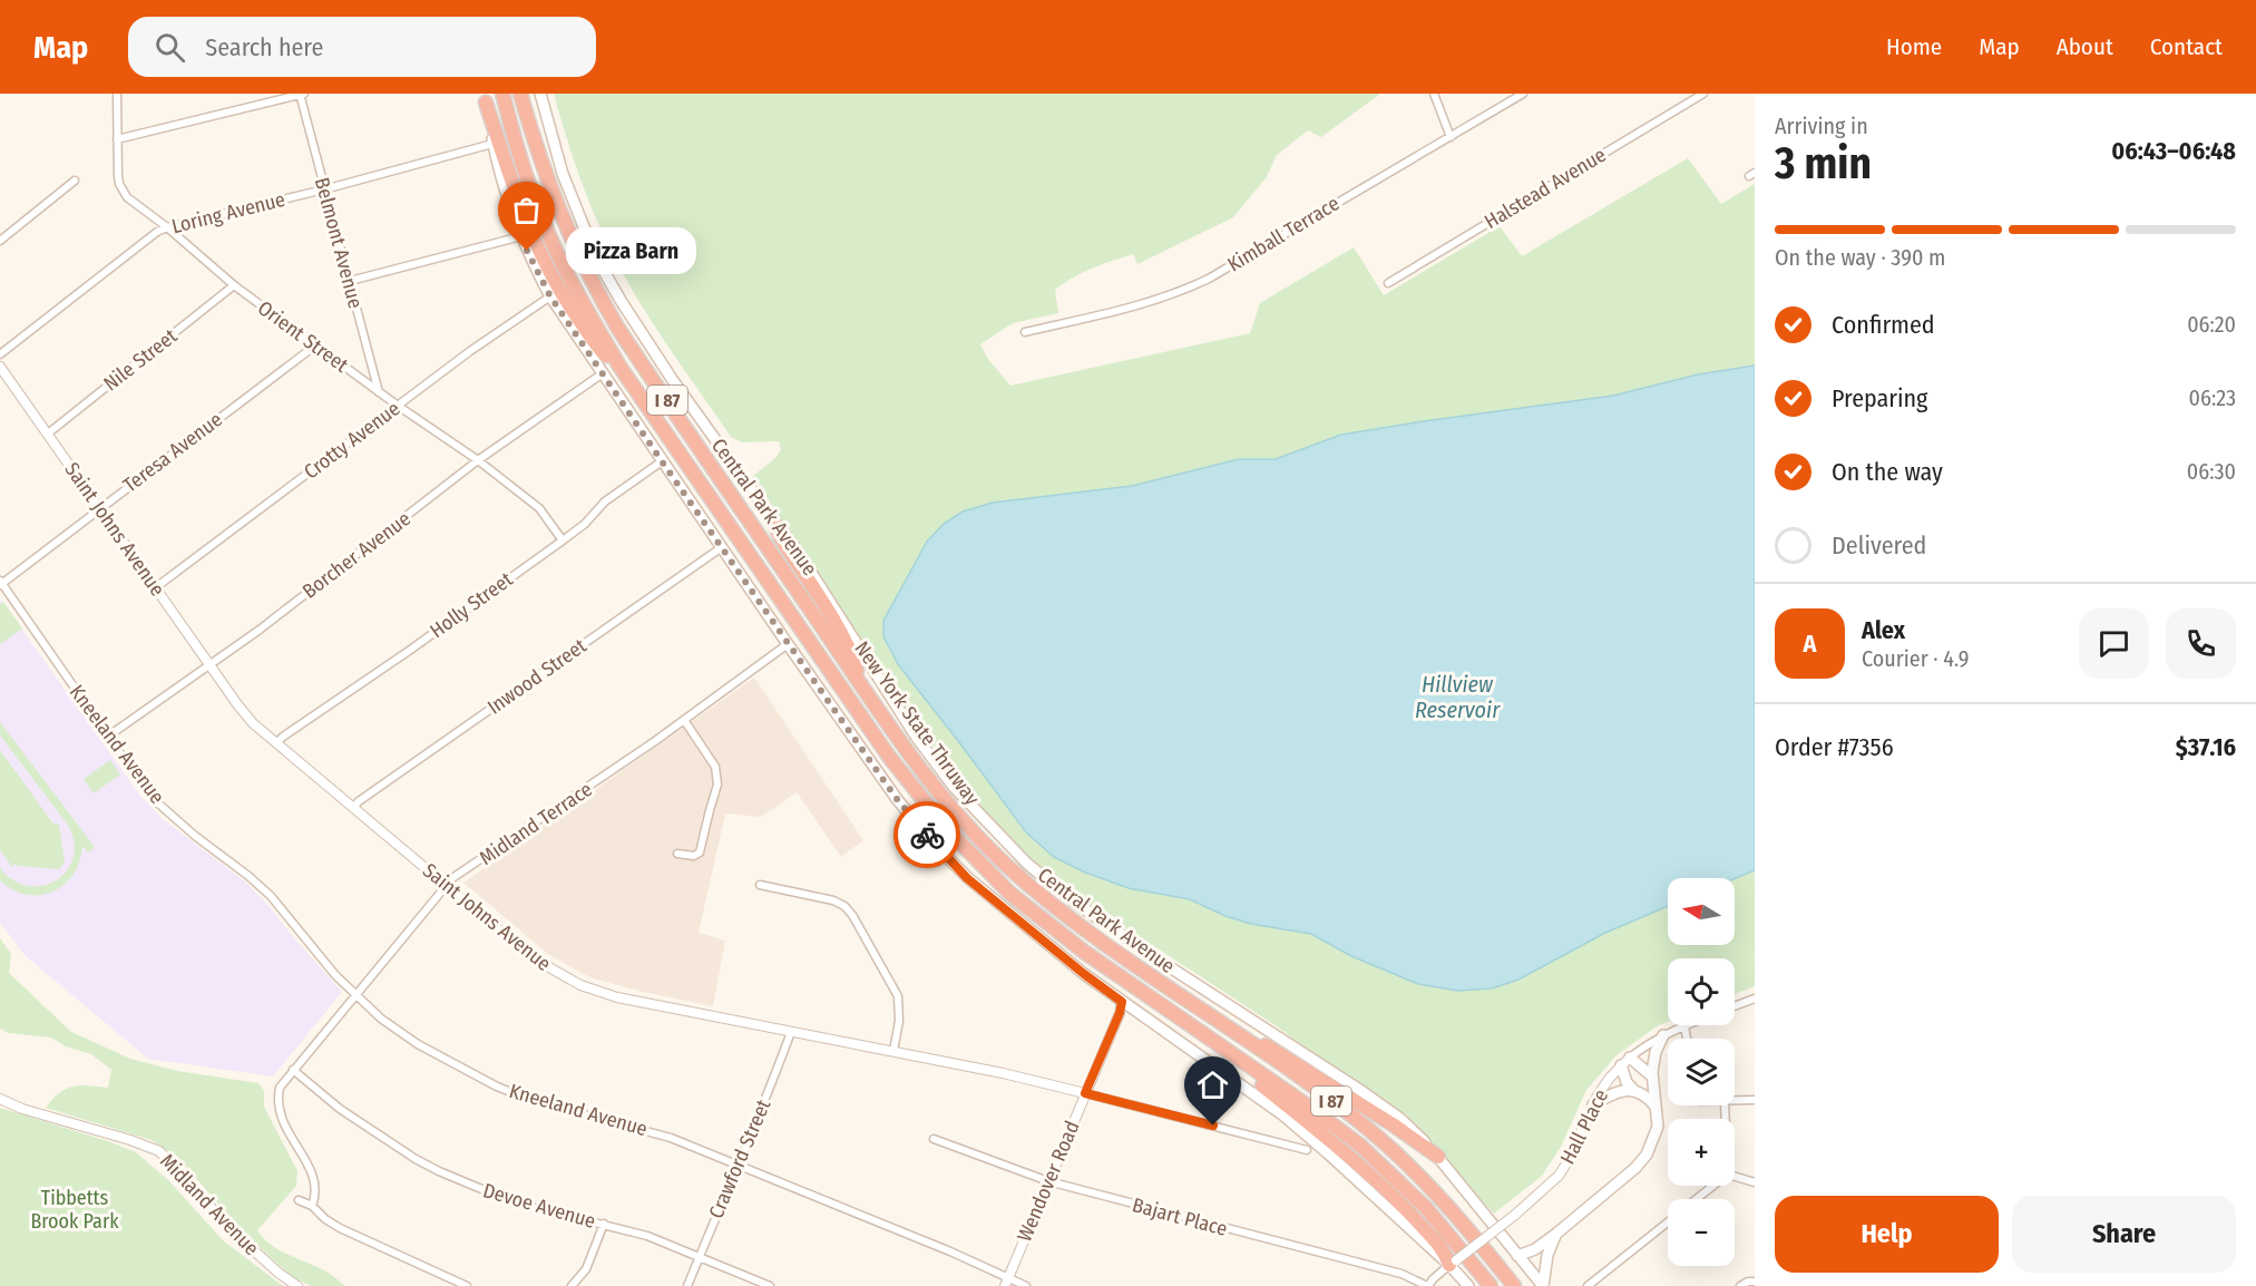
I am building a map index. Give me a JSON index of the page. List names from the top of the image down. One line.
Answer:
{"streets":{"highway":["I 87","New York State Thruway"],"main road":["Central Park Avenue"],"street":["Halstead Avenue","Loring Avenue","Kimball Terrace","Belmont Avenue","Orient Street","Nile Street","Crotty Avenue","Teresa Avenue","Saint Johns Avenue","Borcher Avenue","Holly Street","Inwood Street","Kneeland Avenue","Midland Terrace","Hall Place","Crawford Street","Wendover Road","Midland Avenue","Devoe Avenue","Bajart Place"]},"crossings":[["Loring Avenue","Belmont Avenue"],["Loring Avenue","Orient Street"],["Belmont Avenue","Orient Street"],["Orient Street","Nile Street"],["Orient Street","Crotty Avenue"],["Orient Street","Teresa Avenue"],["Orient Street","Borcher Avenue"],["Orient Street","Holly Street"],["Nile Street","Saint Johns Avenue"],["Crotty Avenue","Saint Johns Avenue"],["Teresa Avenue","Saint Johns Avenue"],["Teresa Avenue","Kneeland Avenue"],["Saint Johns Avenue","Borcher Avenue"],["Saint Johns Avenue","Holly Street"],["Saint Johns Avenue","Inwood Street"],["Saint Johns Avenue","Midland Terrace"],["Saint Johns Avenue","Crawford Street"],["Saint Johns Avenue","Wendover Road"],["Borcher Avenue","Kneeland Avenue"],["Kneeland Avenue","Midland Terrace"],["Kneeland Avenue","Crawford Street"],["Kneeland Avenue","Wendover Road"],["Midland Terrace","Devoe Avenue"],["Hall Place","Bajart Place"],["Crawford Street","Devoe Avenue"],["Wendover Road","Bajart Place"]],"water":["Hillview Reservoir"],"parks":["Tibbetts Brook Park"],"places":["Pizza Barn"],"north":"left","page":{"header":"Map","search":"Search here","nav":["Home","Map","About","Contact"],"heading":["3 min","Arriving in","06:43–06:48"],"panel":["Alex","Courier · 4.9","Order #7356","$37.16"],"bar":"On the way · 390 m","bubble":"Pizza Barn","list":[["Confirmed","06:20"],["Preparing","06:23"],["On the way","06:30"],"Delivered"],"round":"A","map_buttons":["+","−"],"buttons":["Help","Share"]}}
